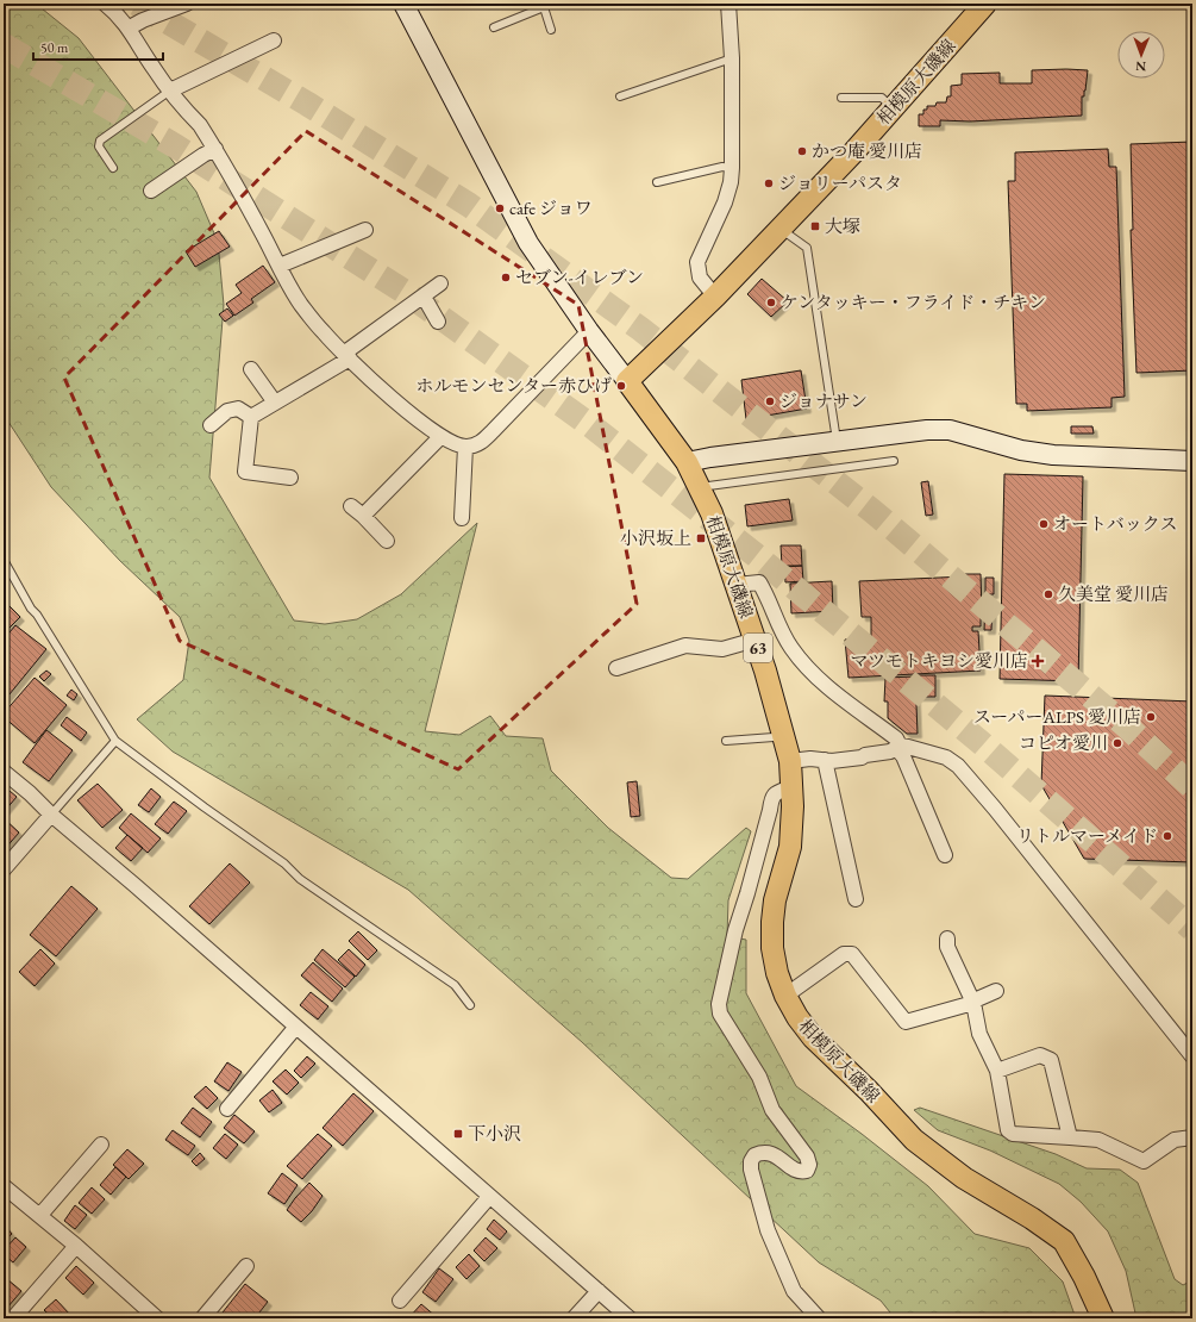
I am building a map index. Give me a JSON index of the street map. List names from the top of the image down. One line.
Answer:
{"streets":{"main road":["相模原大磯線","63"]},"places":{"other":["かつ庵 愛川店","ジョリーパスタ","cafe ジョワ","セブン-イレブン","ケンタッキー・フライド・チキン","ホルモンセンター赤ひげ","ジョナサン","オートバックス","久美堂 愛川店","スーパーALPS 愛川店","コピオ愛川","リトルマーメイド"],"transit":["大塚","小沢坂上","下小沢"],"health":["マツモトキヨシ愛川店"]},"scale_bar":"50 m","north":"bottom"}
